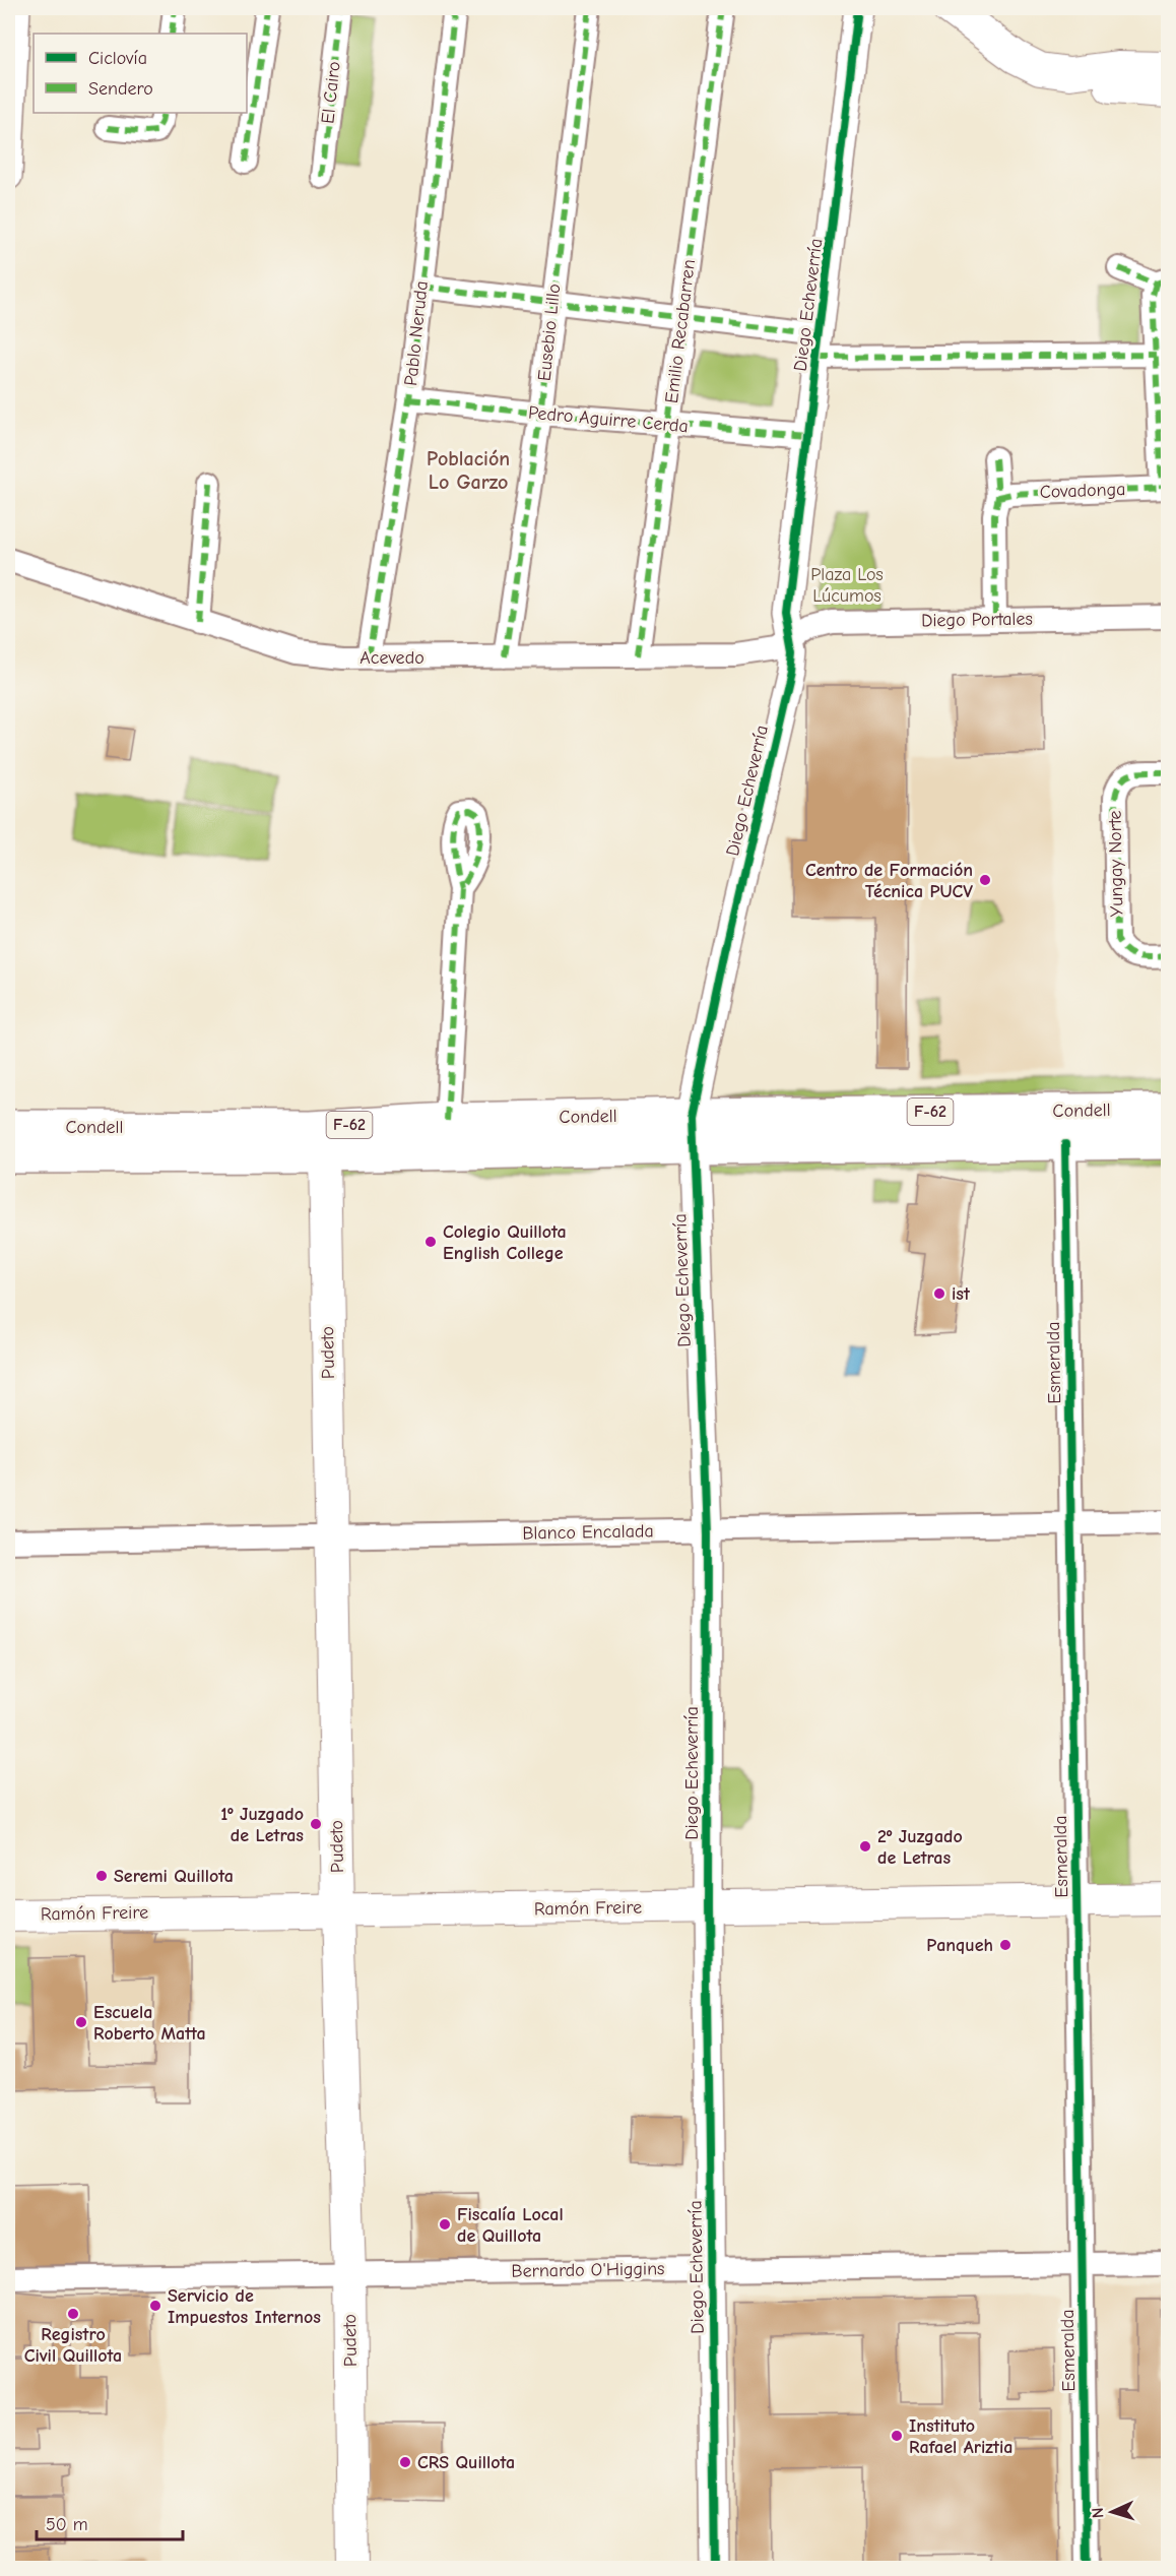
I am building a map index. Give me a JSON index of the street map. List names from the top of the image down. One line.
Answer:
{"streets":{"main road":["Condell","F-62","Pudeto","Ramón Freire"],"street":["El Cairo","Diego Echeverría","Emilio Recabarren","Eusebio Lillo","Pablo Neruda","Pedro Aguirre Cerda","Covadonga","Diego Portales","Acevedo","Yungay Norte","Esmeralda","Blanco Encalada","Bernardo O'Higgins"]},"crossings":[["Diego Echeverría","Pedro Aguirre Cerda"],["Diego Echeverría","Diego Portales"],["Diego Echeverría","Acevedo"],["Diego Echeverría","Condell"],["Diego Echeverría","Blanco Encalada"],["Diego Echeverría","Ramón Freire"],["Diego Echeverría","Bernardo O'Higgins"],["Emilio Recabarren","Pedro Aguirre Cerda"],["Emilio Recabarren","Acevedo"],["Eusebio Lillo","Pedro Aguirre Cerda"],["Eusebio Lillo","Acevedo"],["Pablo Neruda","Pedro Aguirre Cerda"],["Pablo Neruda","Acevedo"],["Diego Portales","Acevedo"],["Condell","Pudeto"],["Condell","Esmeralda"],["Pudeto","Blanco Encalada"],["Pudeto","Ramón Freire"],["Pudeto","Bernardo O'Higgins"],["Esmeralda","Blanco Encalada"],["Esmeralda","Ramón Freire"],["Esmeralda","Bernardo O'Higgins"]],"districts":["Población Lo Garzo"],"parks":["Plaza Los Lúcumos"],"places":["Centro de Formación Técnica PUCV","Colegio Quillota English College","ist","1º Juzgado de Letras","2º Juzgado de Letras","Seremi Quillota","Panqueh","Escuela Roberto Matta","Fiscalía Local de Quillota","Servicio de Impuestos Internos","Registro Civil Quillota","Instituto Rafael Ariztia","CRS Quillota"],"legend":["Ciclovía","Sendero"],"scale_bar":"50 m","north":"left"}
